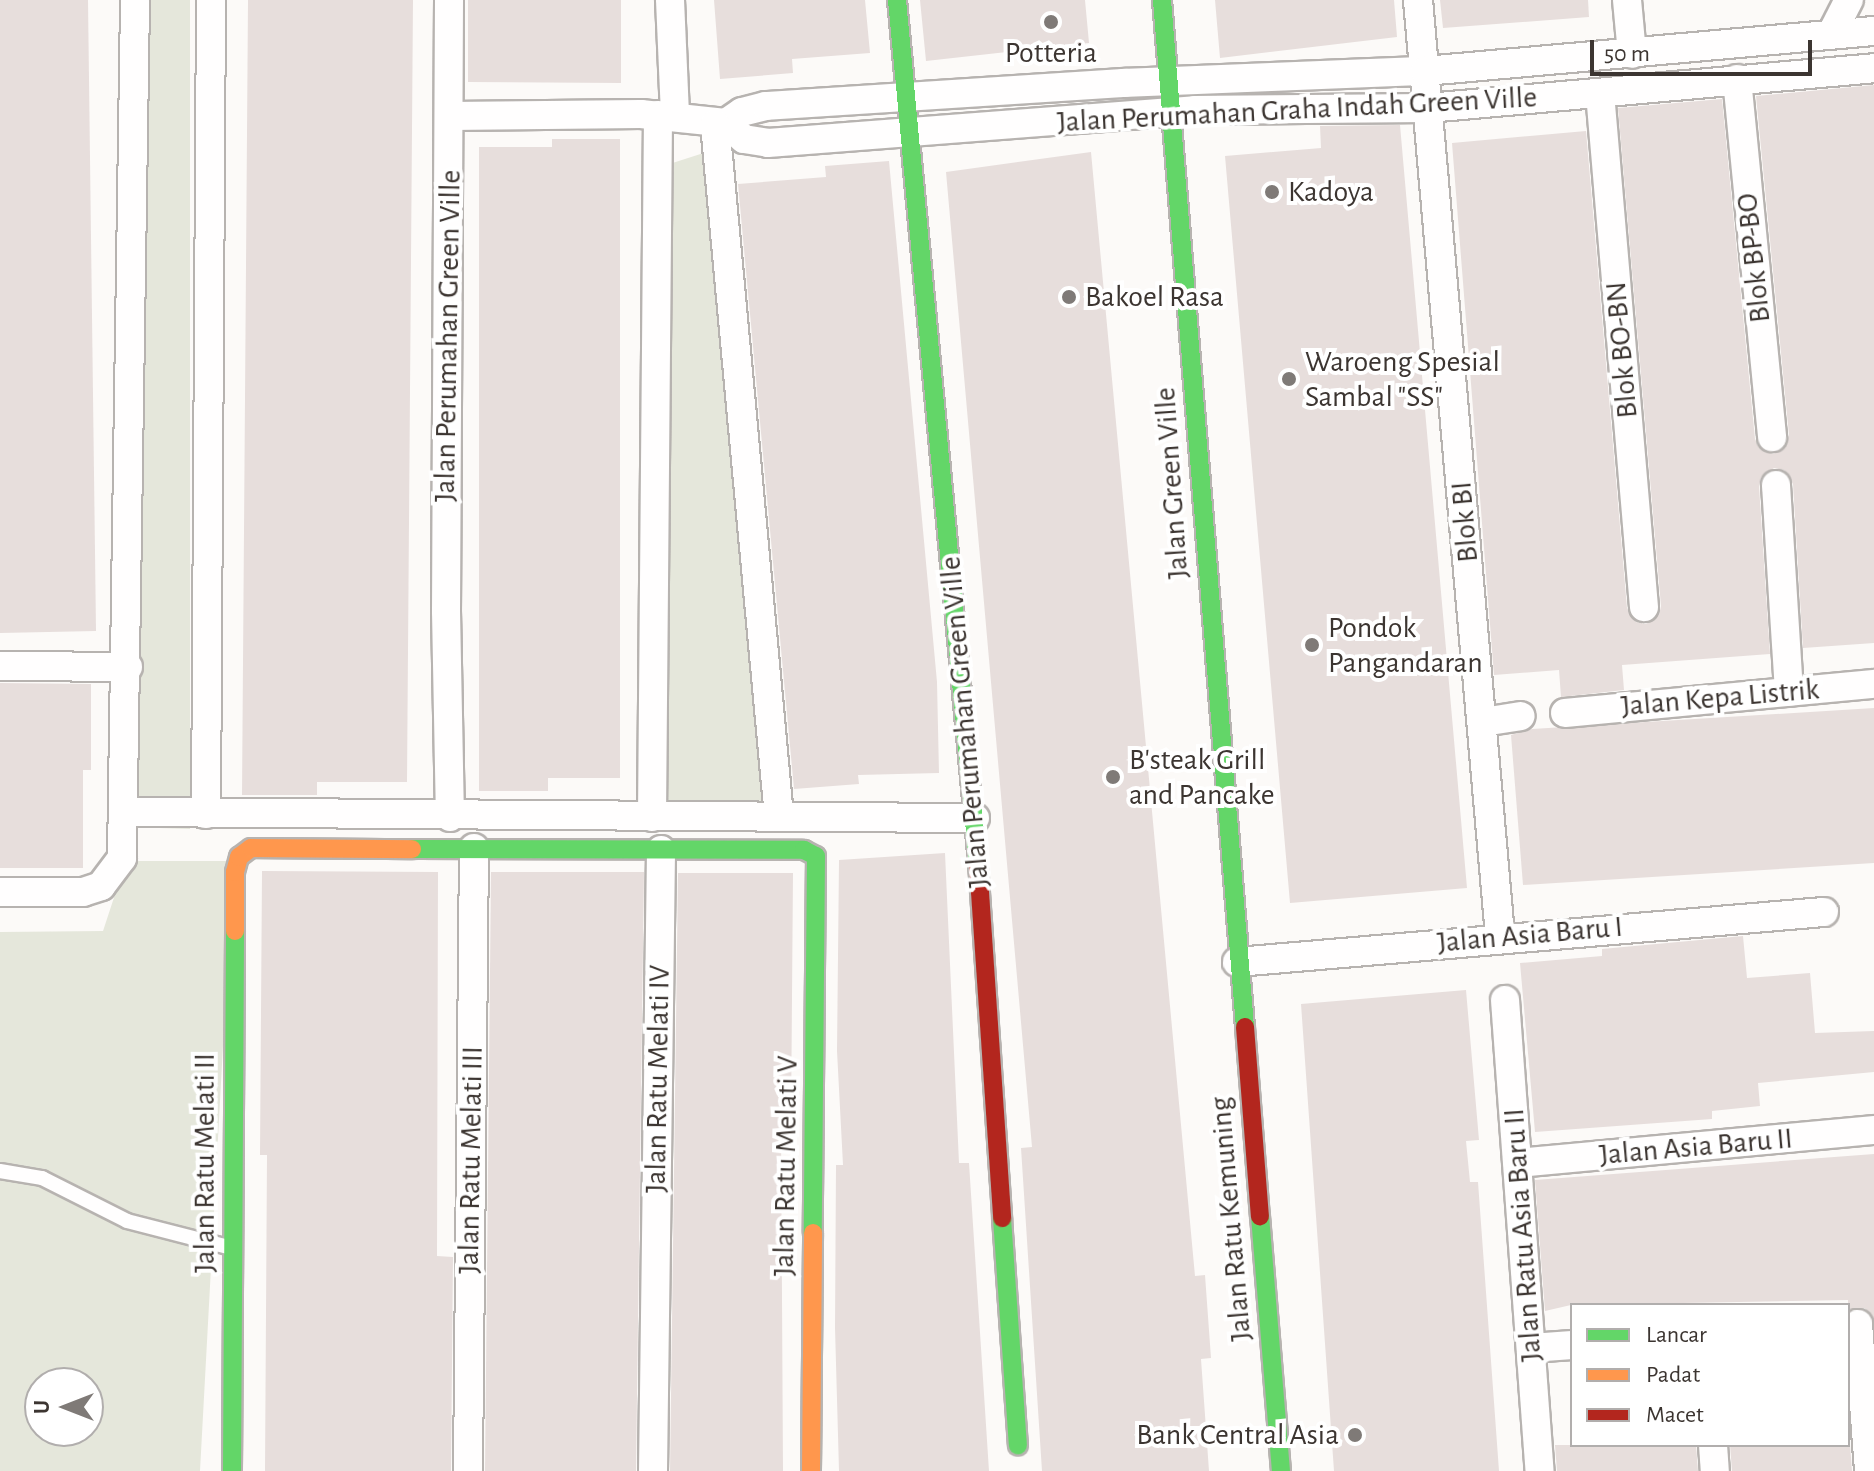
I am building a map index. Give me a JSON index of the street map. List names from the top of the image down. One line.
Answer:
{"streets":{"street":["Jalan Perumahan Graha Indah Green Ville","Blok BP-BO","Jalan Perumahan Green Ville","Blok BO-BN","Jalan Green Ville","Blok BI","Jalan Kepa Listrik","Jalan Asia Baru I","Jalan Ratu Melati IV","Jalan Asia Baru II","Jalan Ratu Melati III","Jalan Ratu Melati II","Jalan Ratu Melati V","Jalan Ratu Kemuning","Jalan Ratu Asia Baru II"]},"crossings":[["Jalan Perumahan Graha Indah Green Ville","Blok BP-BO"],["Jalan Perumahan Graha Indah Green Ville","Jalan Perumahan Green Ville"],["Jalan Perumahan Graha Indah Green Ville","Blok BO-BN"],["Jalan Perumahan Graha Indah Green Ville","Jalan Green Ville"],["Jalan Perumahan Graha Indah Green Ville","Blok BI"],["Jalan Green Ville","Jalan Asia Baru I"],["Jalan Green Ville","Jalan Ratu Kemuning"],["Blok BI","Jalan Asia Baru I"],["Jalan Asia Baru I","Jalan Ratu Kemuning"],["Jalan Ratu Melati IV","Jalan Ratu Melati V"],["Jalan Asia Baru II","Jalan Ratu Asia Baru II"],["Jalan Ratu Melati III","Jalan Ratu Melati II"]],"places":["Potteria","Kadoya","Bakoel Rasa","Waroeng Spesial Sambal \"SS\"","Pondok Pangandaran","B'steak Grill and Pancake","Bank Central Asia"],"legend":["Lancar","Padat","Macet"],"scale_bar":"50 m","north":"left"}
